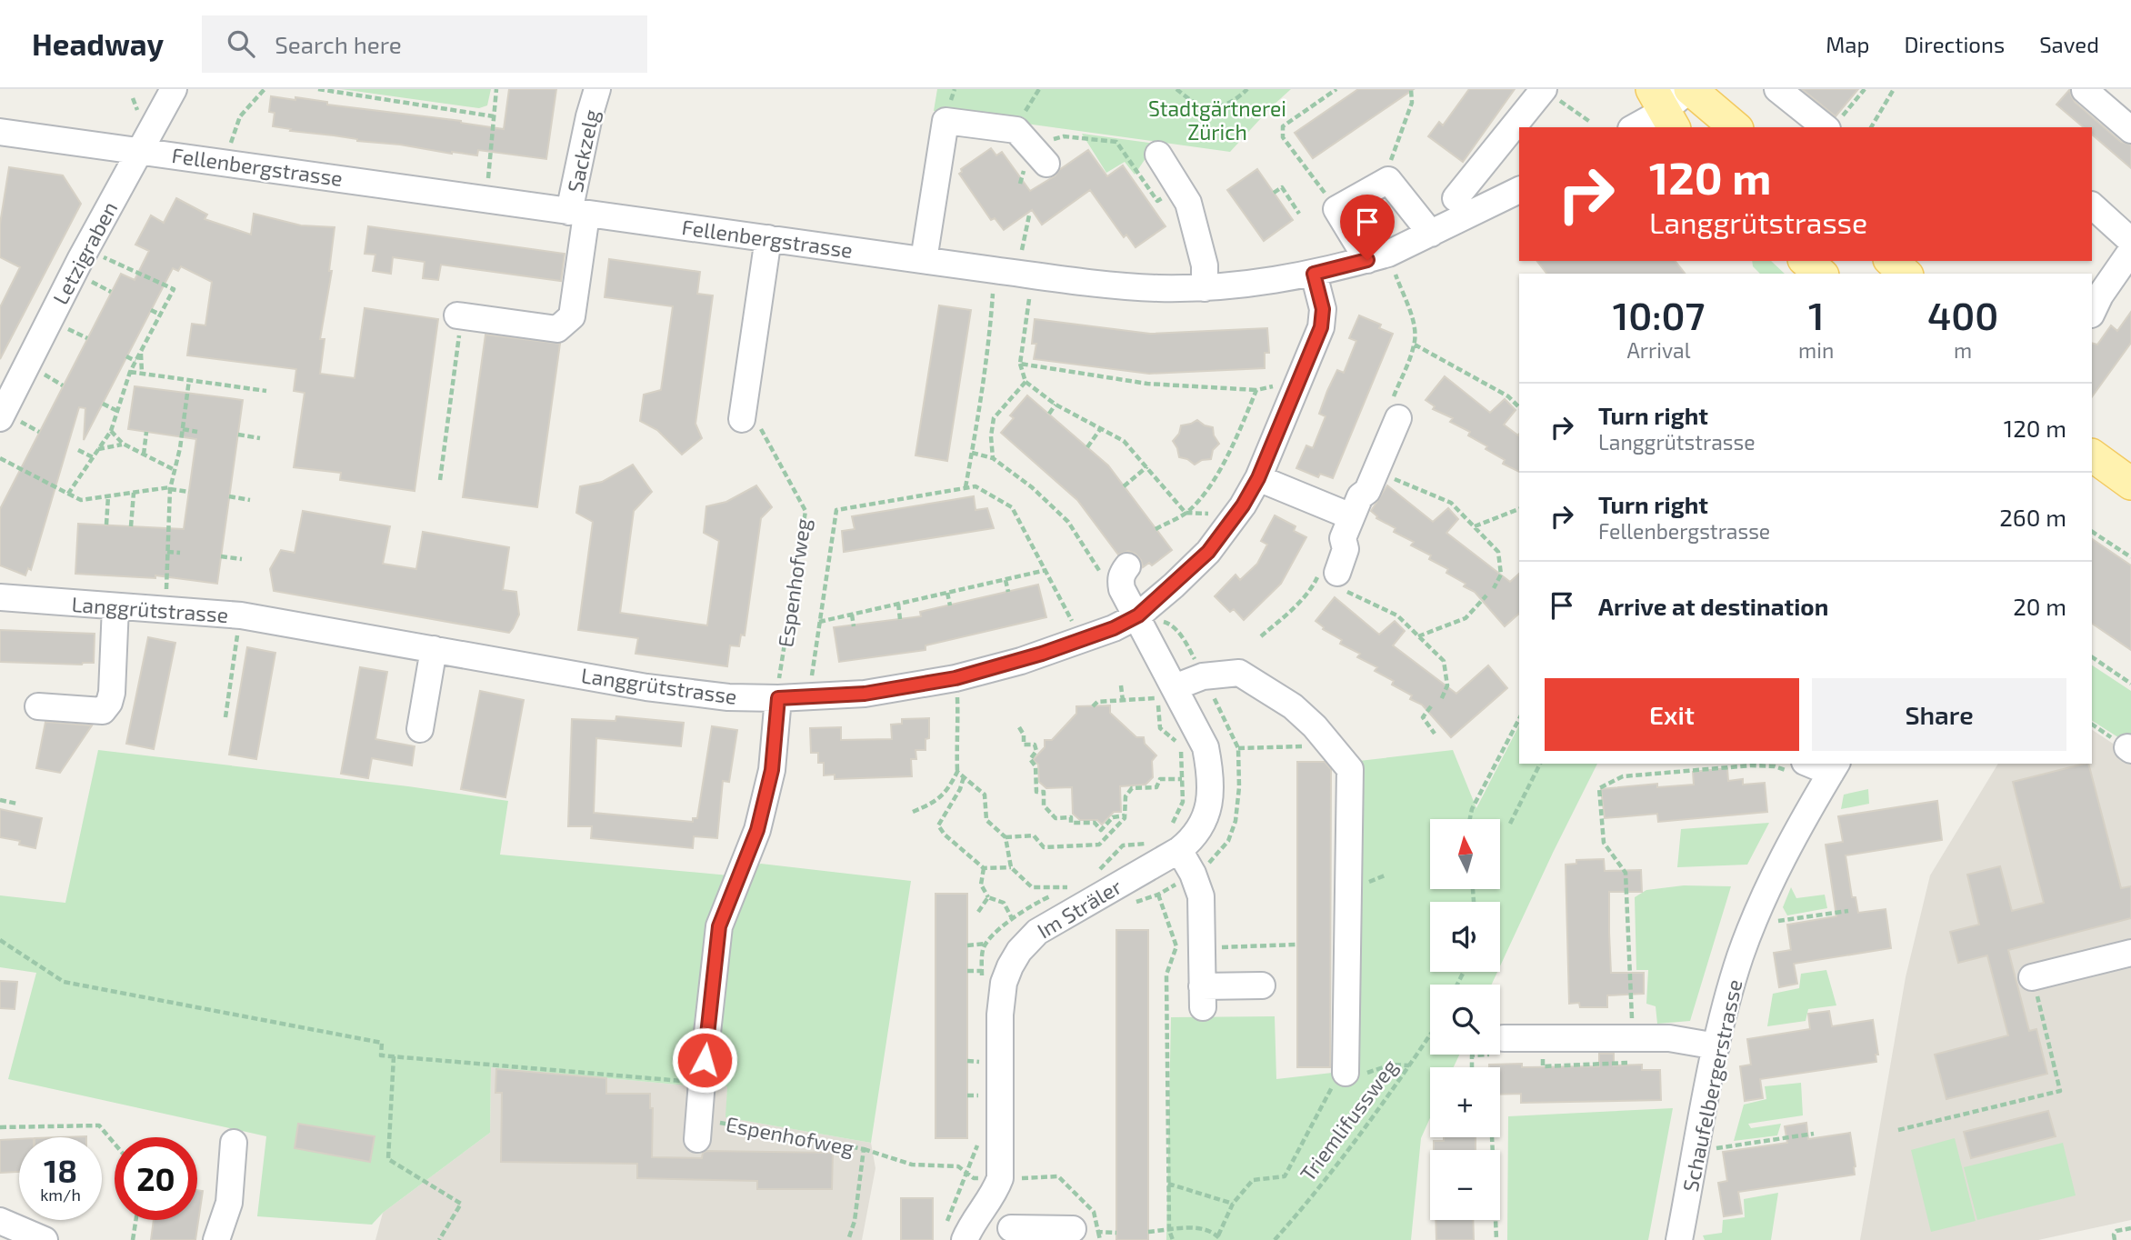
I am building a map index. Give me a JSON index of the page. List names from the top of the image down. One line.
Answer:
{"streets":{"street":["Sackzelg","Fellenbergstrasse","Letzigraben","Espenhofweg","Langgrütstrasse","Im Sträler","Schaufelbergerstrasse"],"path":["Triemlifussweg"]},"crossings":[["Sackzelg","Fellenbergstrasse"],["Fellenbergstrasse","Letzigraben"],["Fellenbergstrasse","Langgrütstrasse"],["Espenhofweg","Langgrütstrasse"],["Langgrütstrasse","Im Sträler"]],"parks":["Stadtgärtnerei Zürich"],"north":"top","page":{"header":"Headway","search":"Search here","nav":["Map","Directions","Saved"],"turn":["120 m","Langgrütstrasse"],"eta":["10:07","Arrival","1","min","400","m"],"list":[{"name":"Turn right","note":"Langgrütstrasse","value":"120 m"},{"name":"Turn right","note":"Fellenbergstrasse","value":"260 m"},{"name":"Arrive at destination","value":"20 m"}],"buttons":["Exit","Share"],"map_buttons":["+","−"],"speed":"18 km/h","limit":"20"}}
